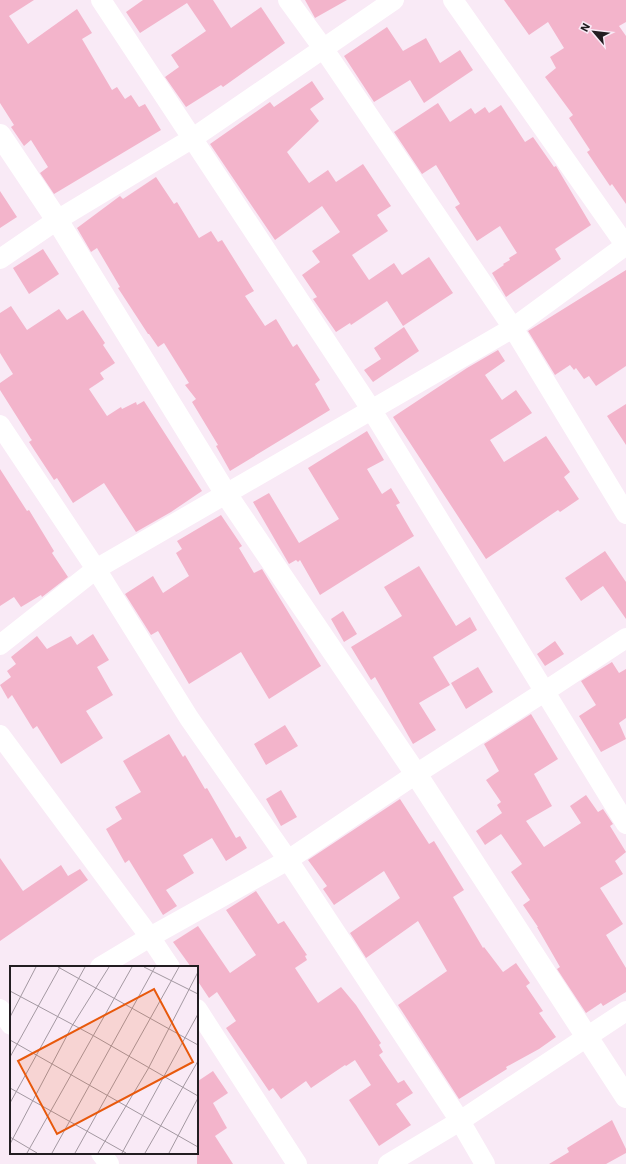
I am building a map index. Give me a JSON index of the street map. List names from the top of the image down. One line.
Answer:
{"north":"top left"}
